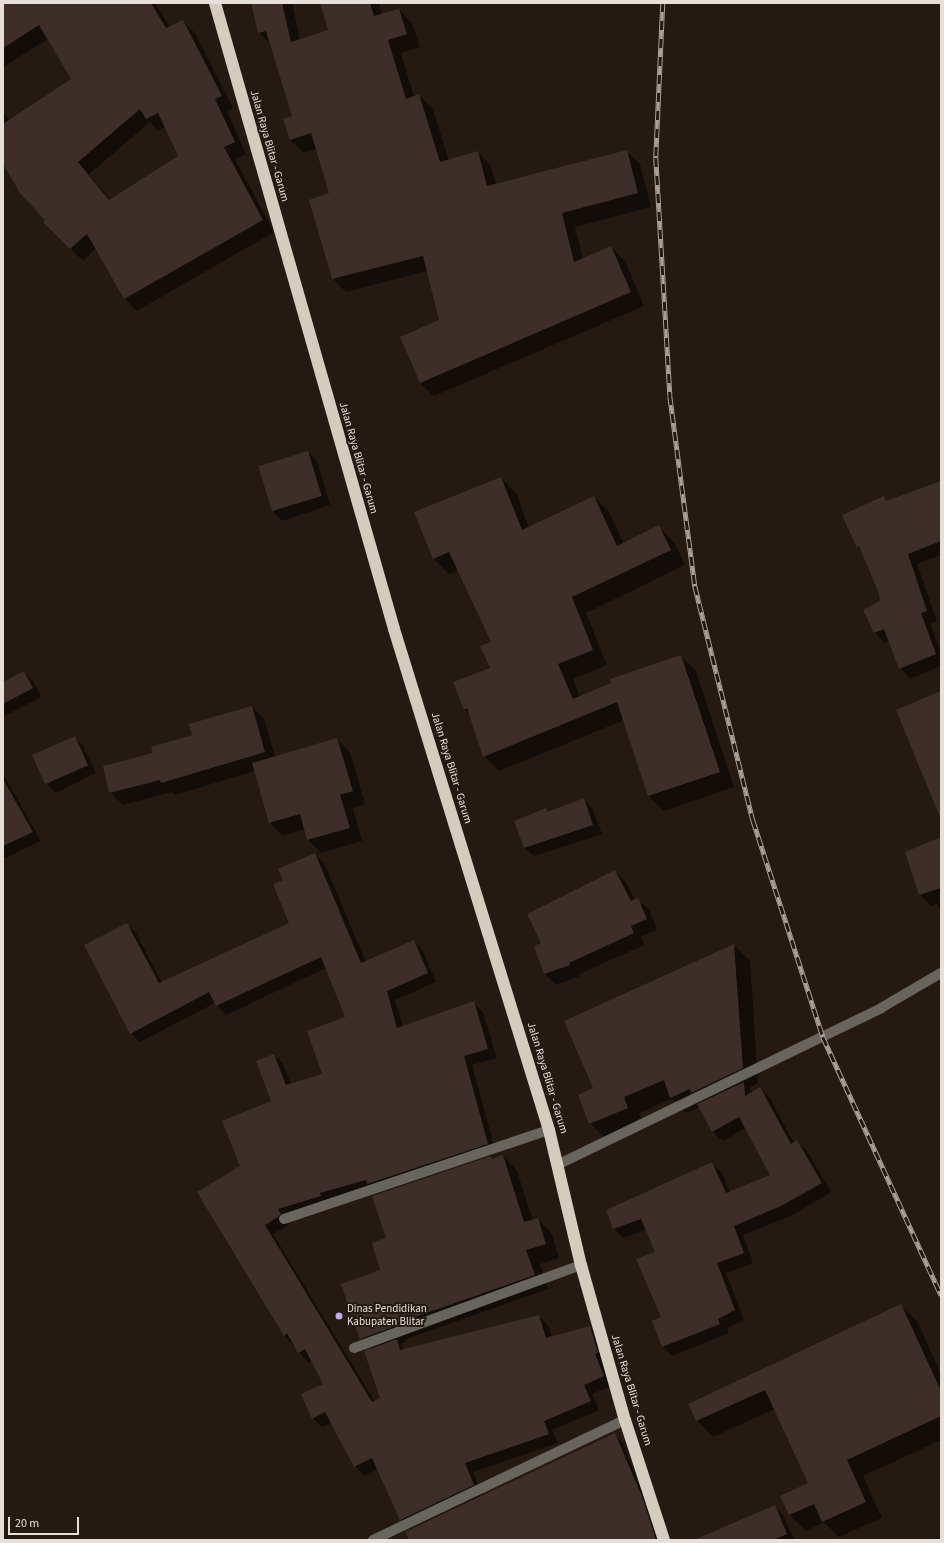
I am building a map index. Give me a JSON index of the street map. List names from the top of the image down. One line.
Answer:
{"streets":{"highway":["Jalan Raya Blitar - Garum"]},"places":["Dinas Pendidikan Kabupaten Blitar"],"scale_bar":"20 m"}
